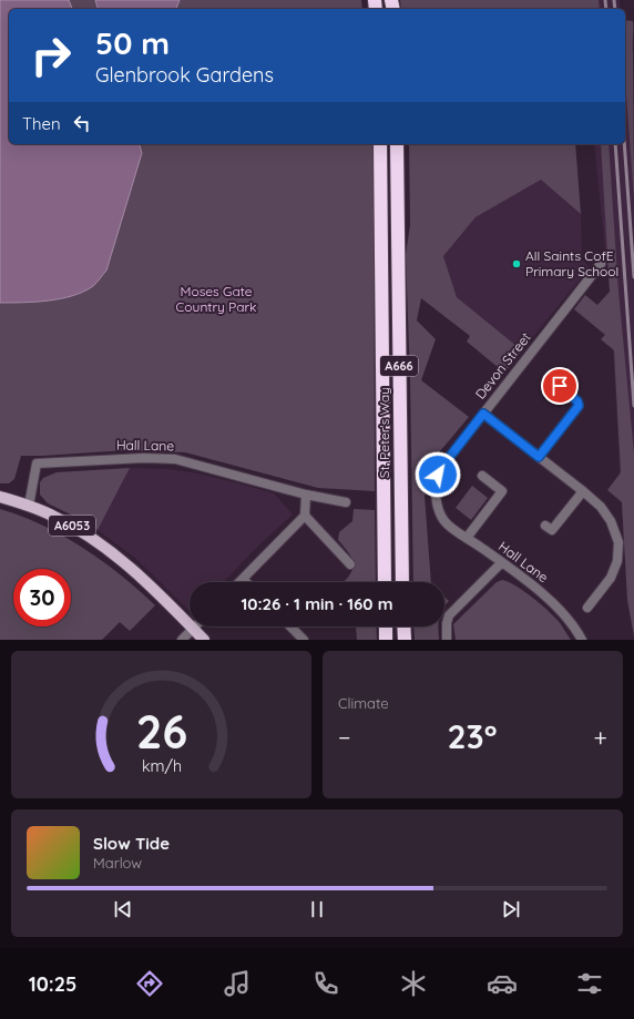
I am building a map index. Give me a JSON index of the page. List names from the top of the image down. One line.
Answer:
{"streets":{"highway":["A666","St. Peter's Way"],"main road":["A6053"],"street":["Devon Street","Hall Lane"]},"crossings":[["Devon Street","Hall Lane"],["Hall Lane","A6053"]],"parks":["Moses Gate Country Park"],"places":["All Saints CofE Primary School"],"page":{"turn":["50 m","Glenbrook Gardens"],"then":"Then","limit":"30","trip":"10:26 · 1 min · 160 m","tile":"Climate","heat":["−","23°","+"],"song":["Slow Tide","Marlow"],"tabs":"10:25","gauge":["26","km/h"]}}
